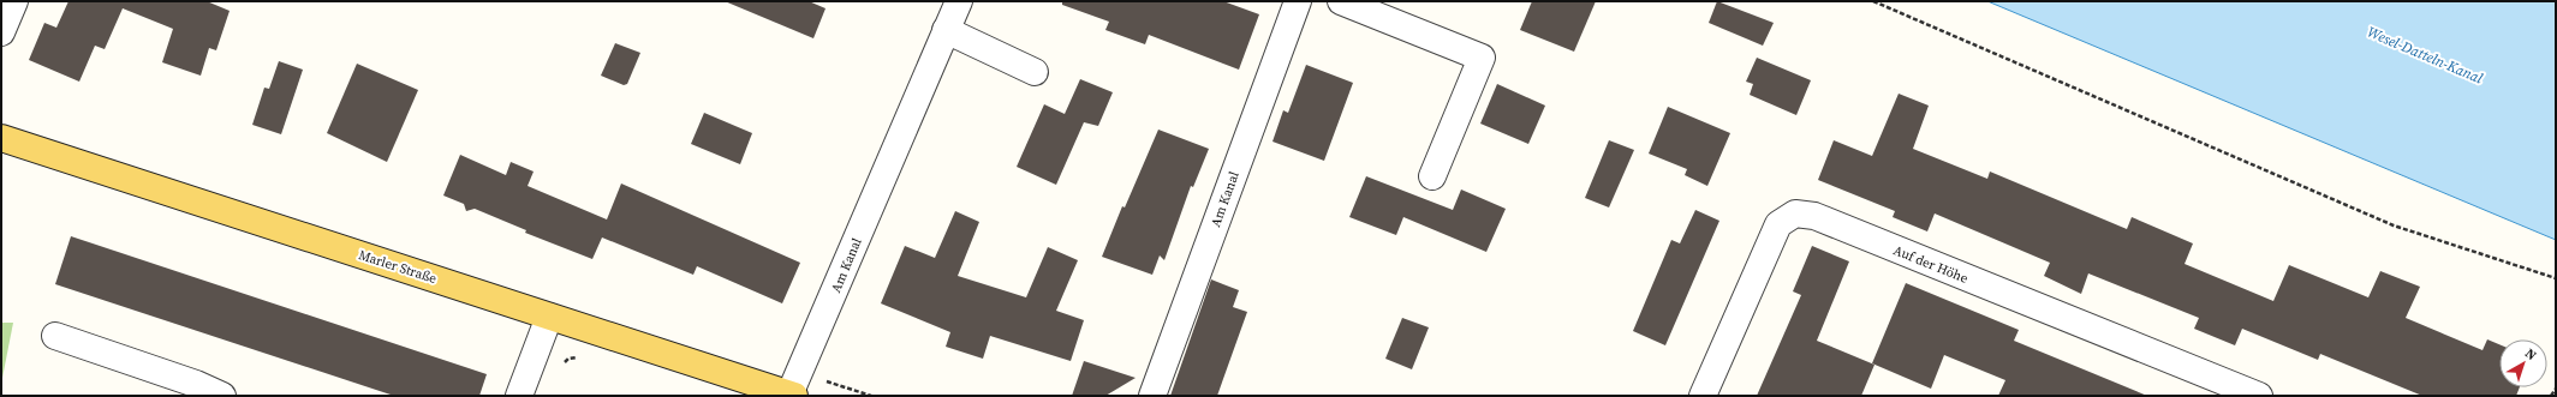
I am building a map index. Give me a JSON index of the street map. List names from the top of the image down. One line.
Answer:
{"streets":{"main road":["Marler Straße"],"street":["Am Kanal","Auf der Höhe"]},"crossings":[["Am Kanal","Marler Straße"]],"water":["Wesel-Datteln-Kanal"],"north":"top right"}
